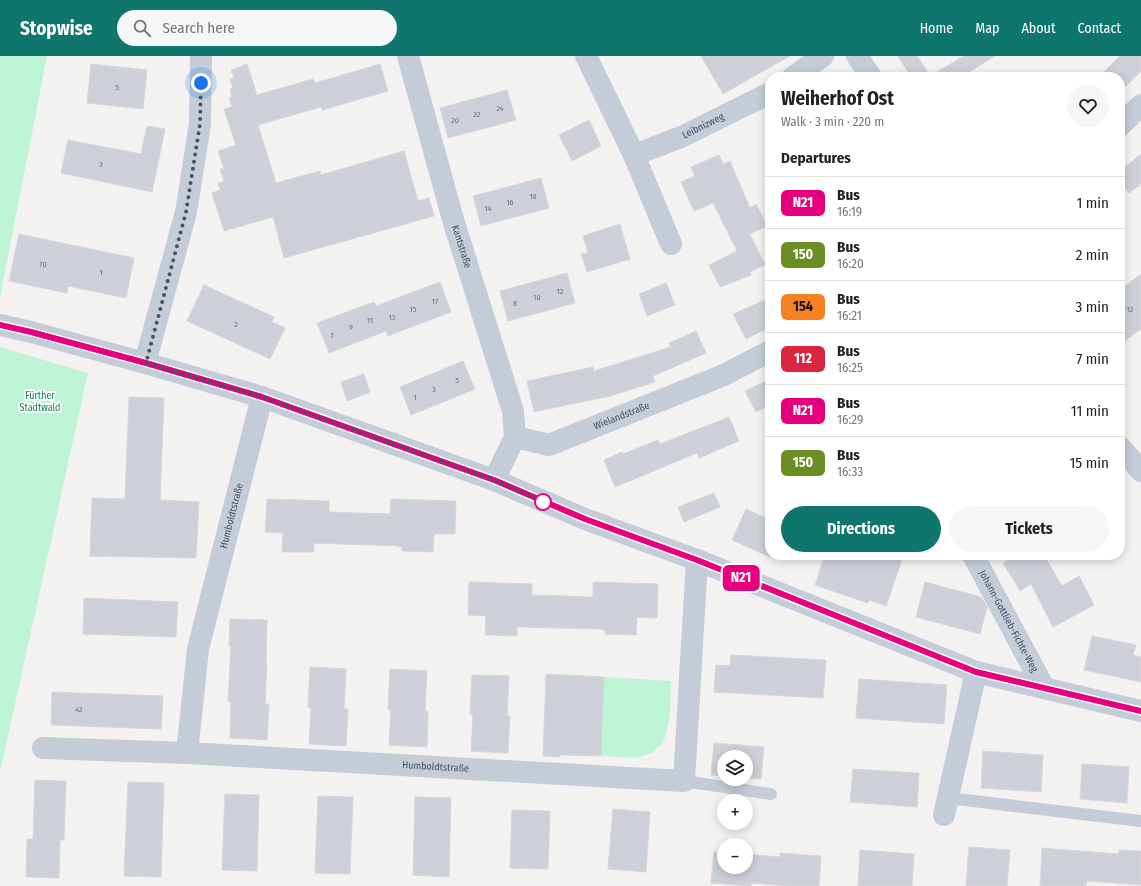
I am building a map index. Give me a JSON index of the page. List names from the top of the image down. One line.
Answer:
{"streets":{"street":["Leibnizweg","Kantstraße","Wielandstraße","Humboldtstraße","Johann-Gottlieb-Fichte-Weg"]},"crossings":[["Kantstraße","Wielandstraße"]],"parks":["Fürther Stadtwald"],"lines":["bus line N21"],"house_numbers":["5","24","22","20","3","18","16","14","70","1","12","10","17","8","15","12","13","11","2","9","7","5","3","1","42"],"page":{"header":"Stopwise","search":"Search here","nav":["Home","Map","About","Contact"],"on_map":"N21","heading":[["Weiherhof Ost","Walk · 3 min · 220 m"],"Departures"],"list":[{"mark":"N21","name":"Bus","note":"16:19","value":"1 min"},{"mark":"150","name":"Bus","note":"16:20","value":"2 min"},{"mark":"154","name":"Bus","note":"16:21","value":"3 min"},{"mark":"112","name":"Bus","note":"16:25","value":"7 min"},{"mark":"N21","name":"Bus","note":"16:29","value":"11 min"},{"mark":"150","name":"Bus","note":"16:33","value":"15 min"}],"buttons":["Directions","Tickets"],"map_buttons":["+","−"]}}
